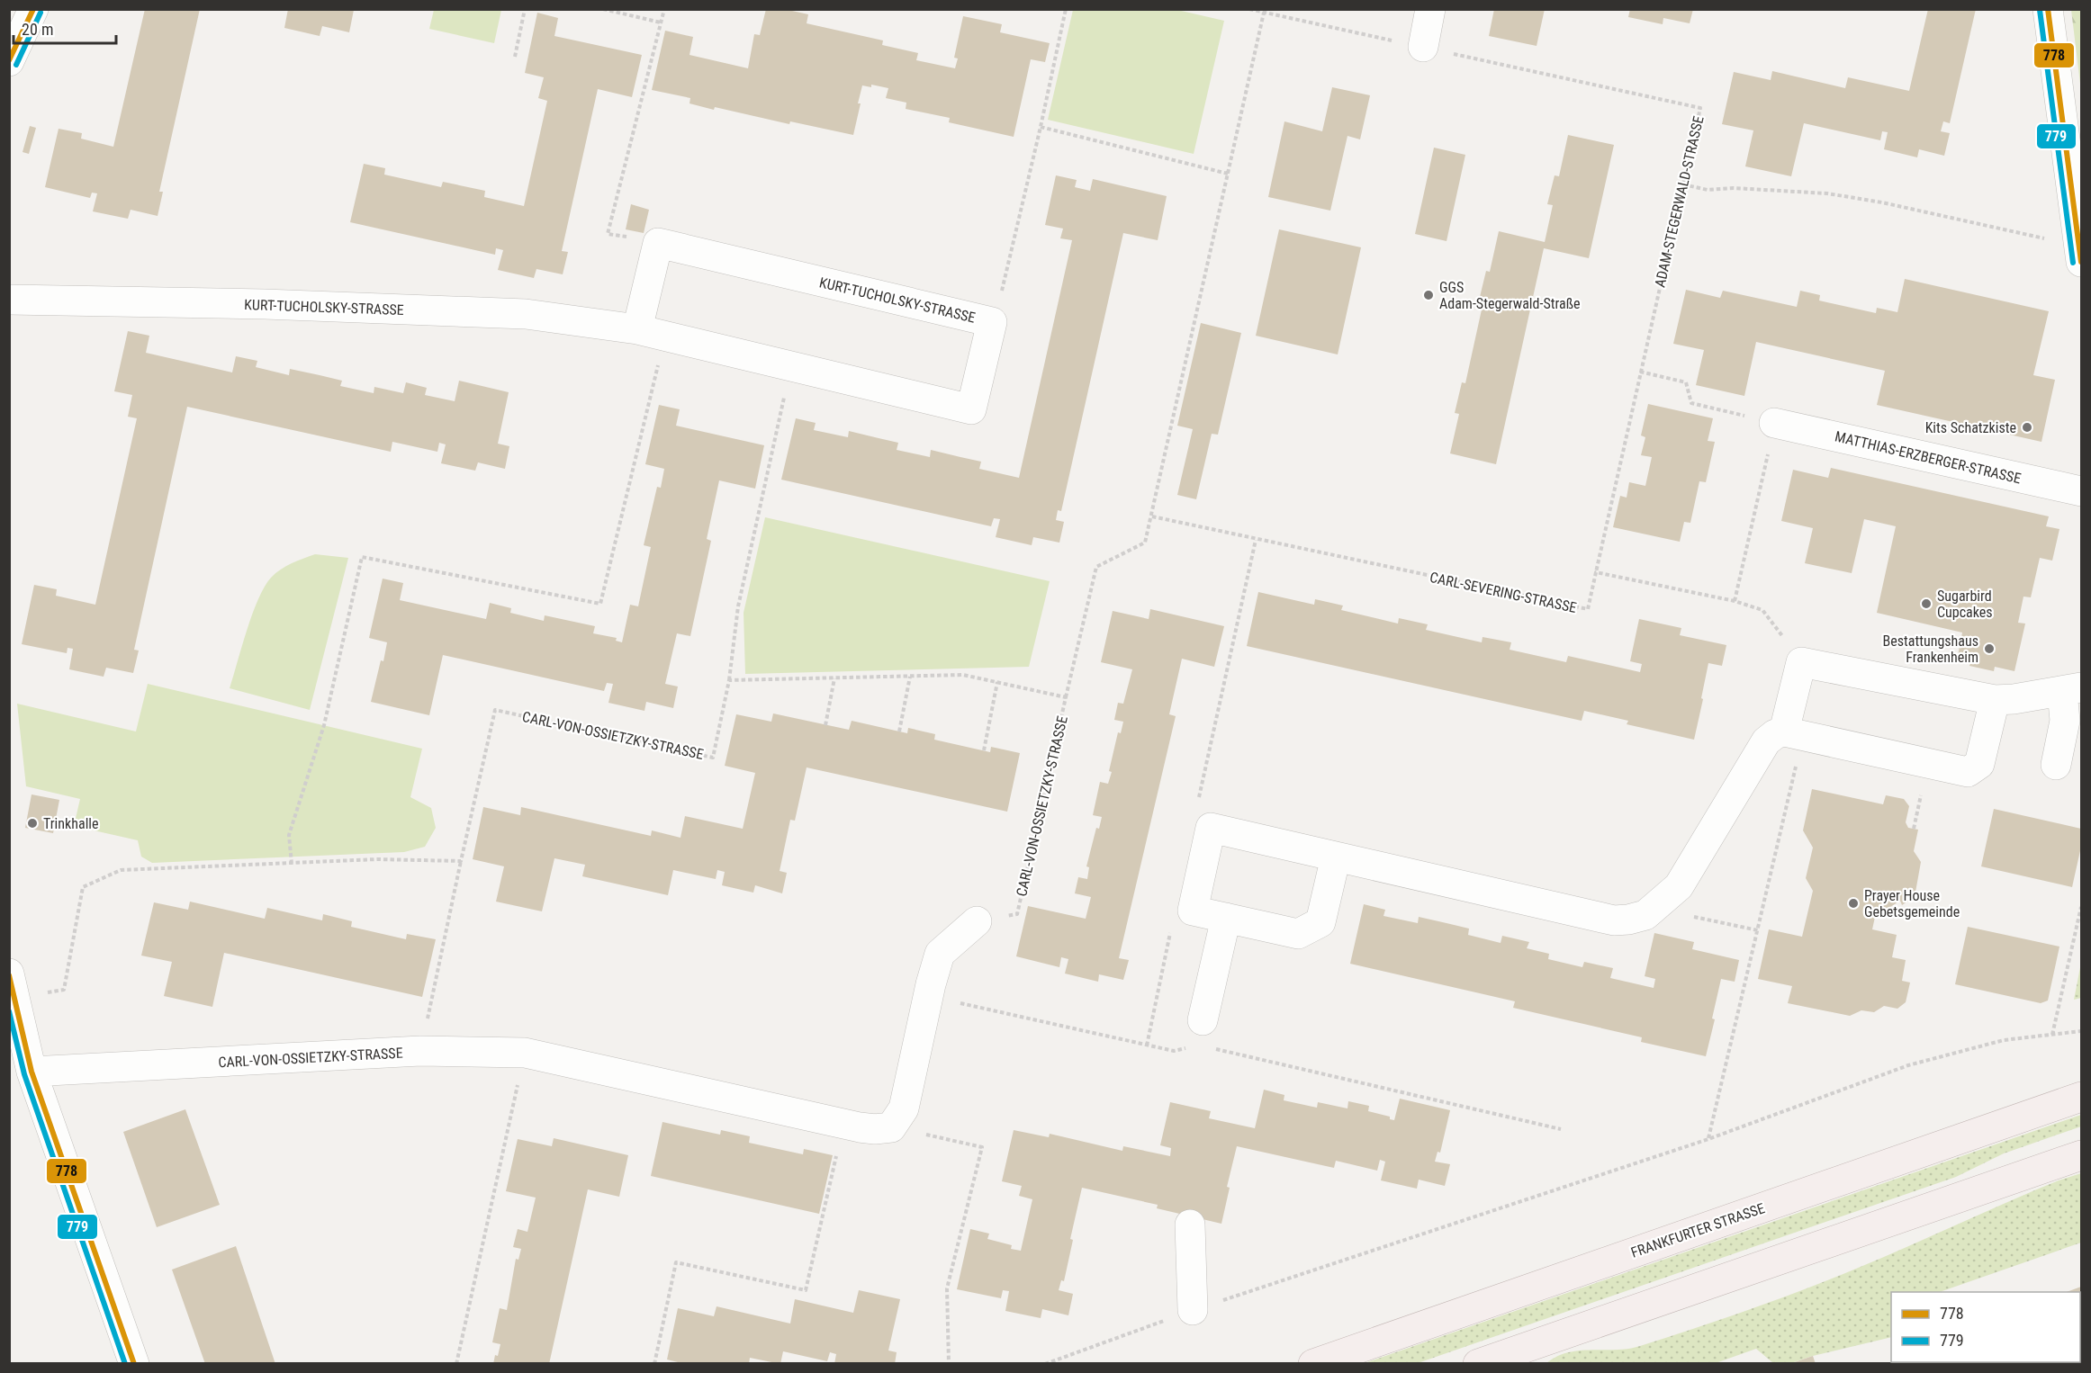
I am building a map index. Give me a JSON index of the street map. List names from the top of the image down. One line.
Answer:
{"streets":{"main road":["FRANKFURTER STRASSE"],"street":["KURT-TUCHOLSKY-STRASSE","MATTHIAS-ERZBERGER-STRASSE","CARL-VON-OSSIETZKY-STRASSE"],"path":["ADAM-STEGERWALD-STRASSE","CARL-SEVERING-STRASSE"]},"crossings":[["ADAM-STEGERWALD-STRASSE","CARL-SEVERING-STRASSE"]],"places":["GGS Adam-Stegerwald-Straße","Kits Schatzkiste","Sugarbird Cupcakes","Bestattungshaus Frankenheim","Trinkhalle","Prayer House Gebetsgemeinde"],"lines":["transit line 778","transit line 779"],"legend":["778","779"],"scale_bar":"20 m"}
